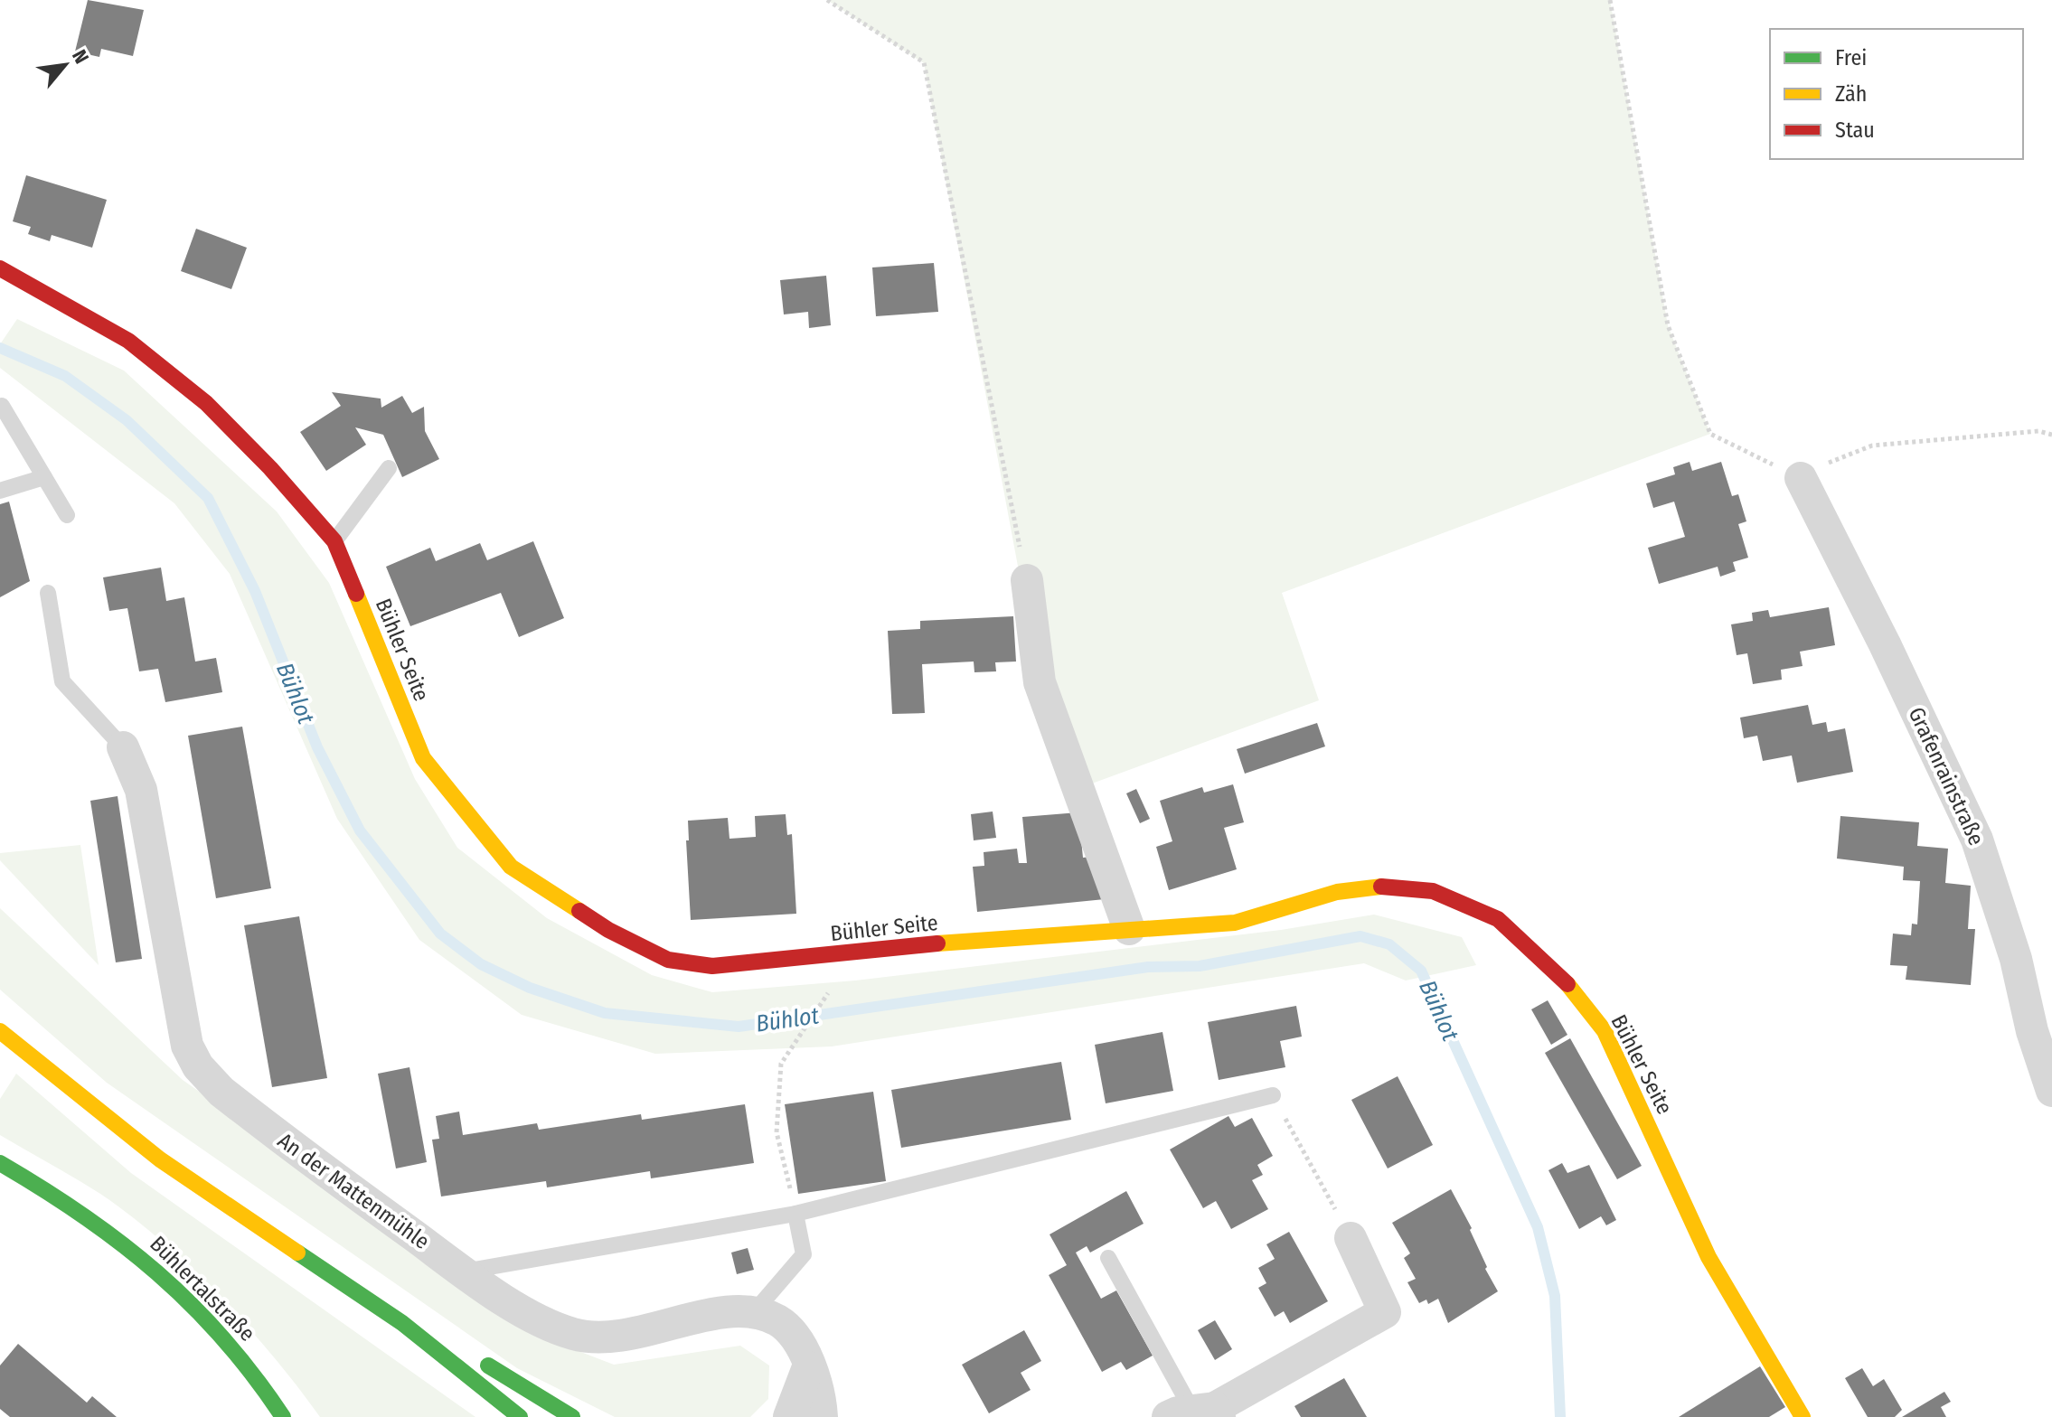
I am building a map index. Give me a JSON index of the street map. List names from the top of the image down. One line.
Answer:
{"streets":{"street":["Bühler Seite","Grafenrainstraße","An der Mattenmühle","Bühlertalstraße"]},"water":["Bühlot"],"legend":["Frei","Zäh","Stau"],"north":"top right"}
